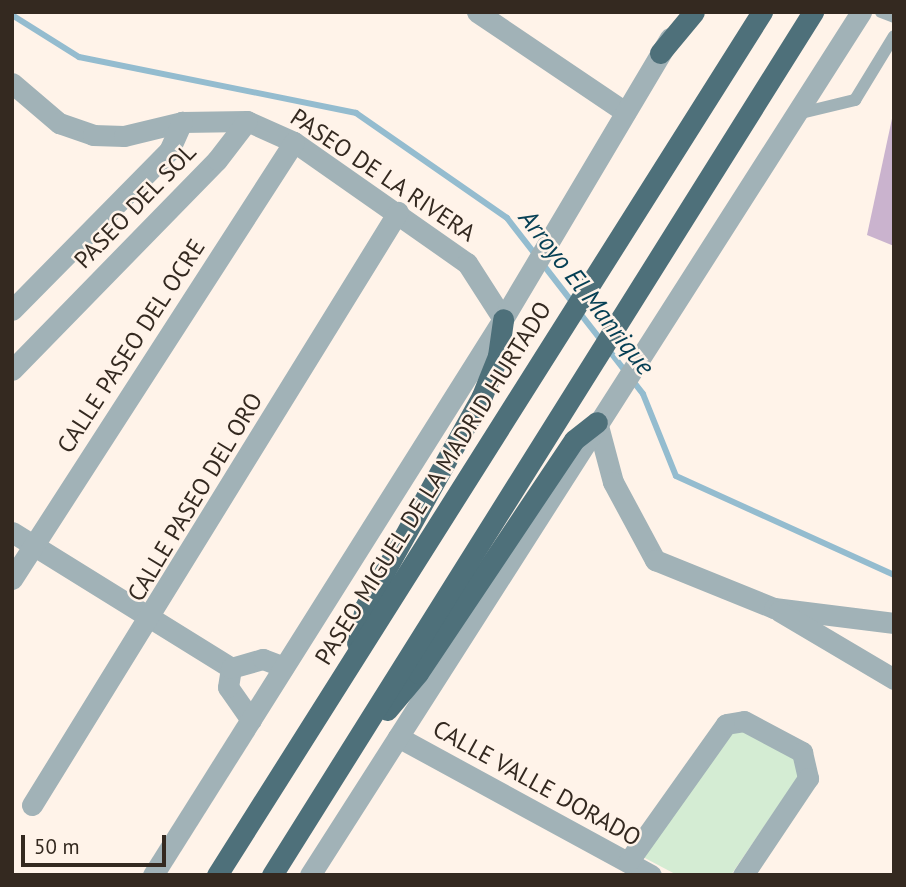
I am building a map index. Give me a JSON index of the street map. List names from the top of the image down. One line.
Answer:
{"streets":{"highway":["PASEO MIGUEL DE LA MADRID HURTADO"],"street":["PASEO DE LA RIVERA","PASEO DEL SOL","CALLE PASEO DEL OCRE","CALLE PASEO DEL ORO","CALLE VALLE DORADO"]},"crossings":[["PASEO DE LA RIVERA","PASEO DEL SOL"],["PASEO DE LA RIVERA","CALLE PASEO DEL OCRE"],["PASEO DE LA RIVERA","CALLE PASEO DEL ORO"]],"water":["Arroyo El Manrique"],"scale_bar":"50 m"}
